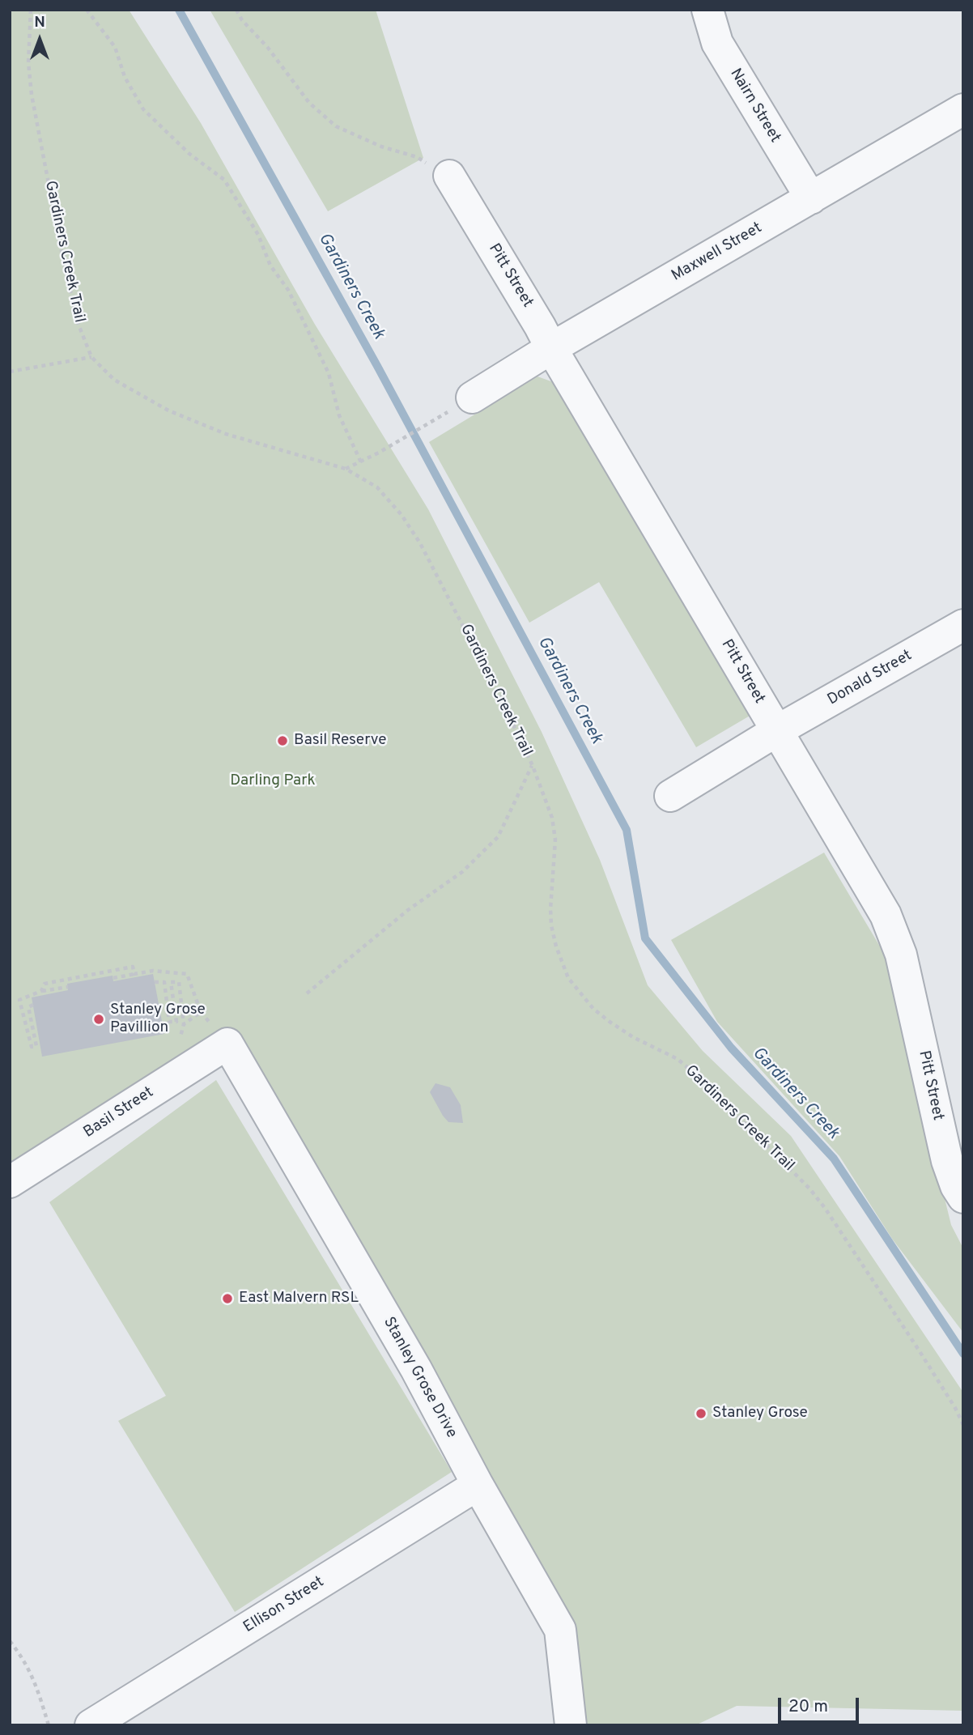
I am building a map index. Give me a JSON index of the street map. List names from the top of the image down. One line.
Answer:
{"streets":{"street":["Nairn Street","Maxwell Street","Pitt Street","Donald Street","Basil Street","Stanley Grose Drive","Ellison Street"],"path":["Gardiners Creek Trail"]},"crossings":[["Nairn Street","Maxwell Street"],["Maxwell Street","Pitt Street"],["Pitt Street","Donald Street"],["Basil Street","Stanley Grose Drive"],["Stanley Grose Drive","Ellison Street"]],"water":["Gardiners Creek"],"parks":["Darling Park"],"places":["Basil Reserve","Stanley Grose Pavillion","East Malvern RSL","Stanley Grose"],"scale_bar":"20 m","north":"top"}
